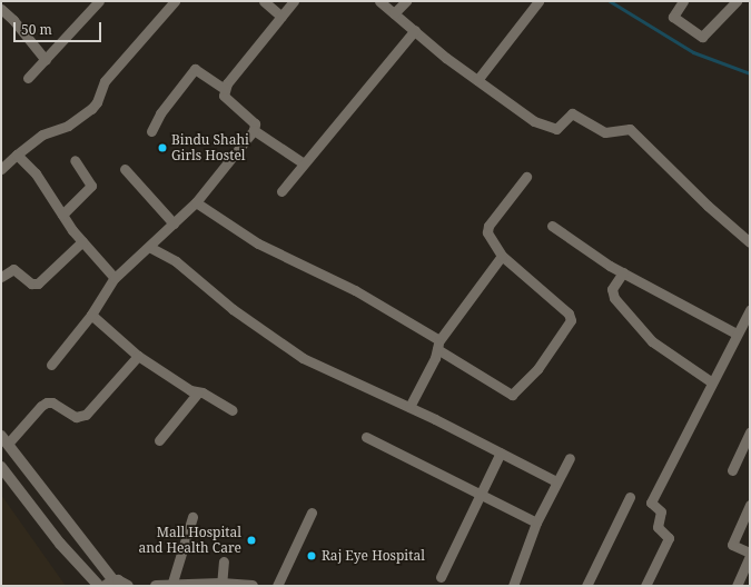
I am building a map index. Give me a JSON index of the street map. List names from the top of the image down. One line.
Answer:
{"places":["Bindu Shahi Girls Hostel","Mall Hospital and Health Care","Raj Eye Hospital"],"scale_bar":"50 m"}
